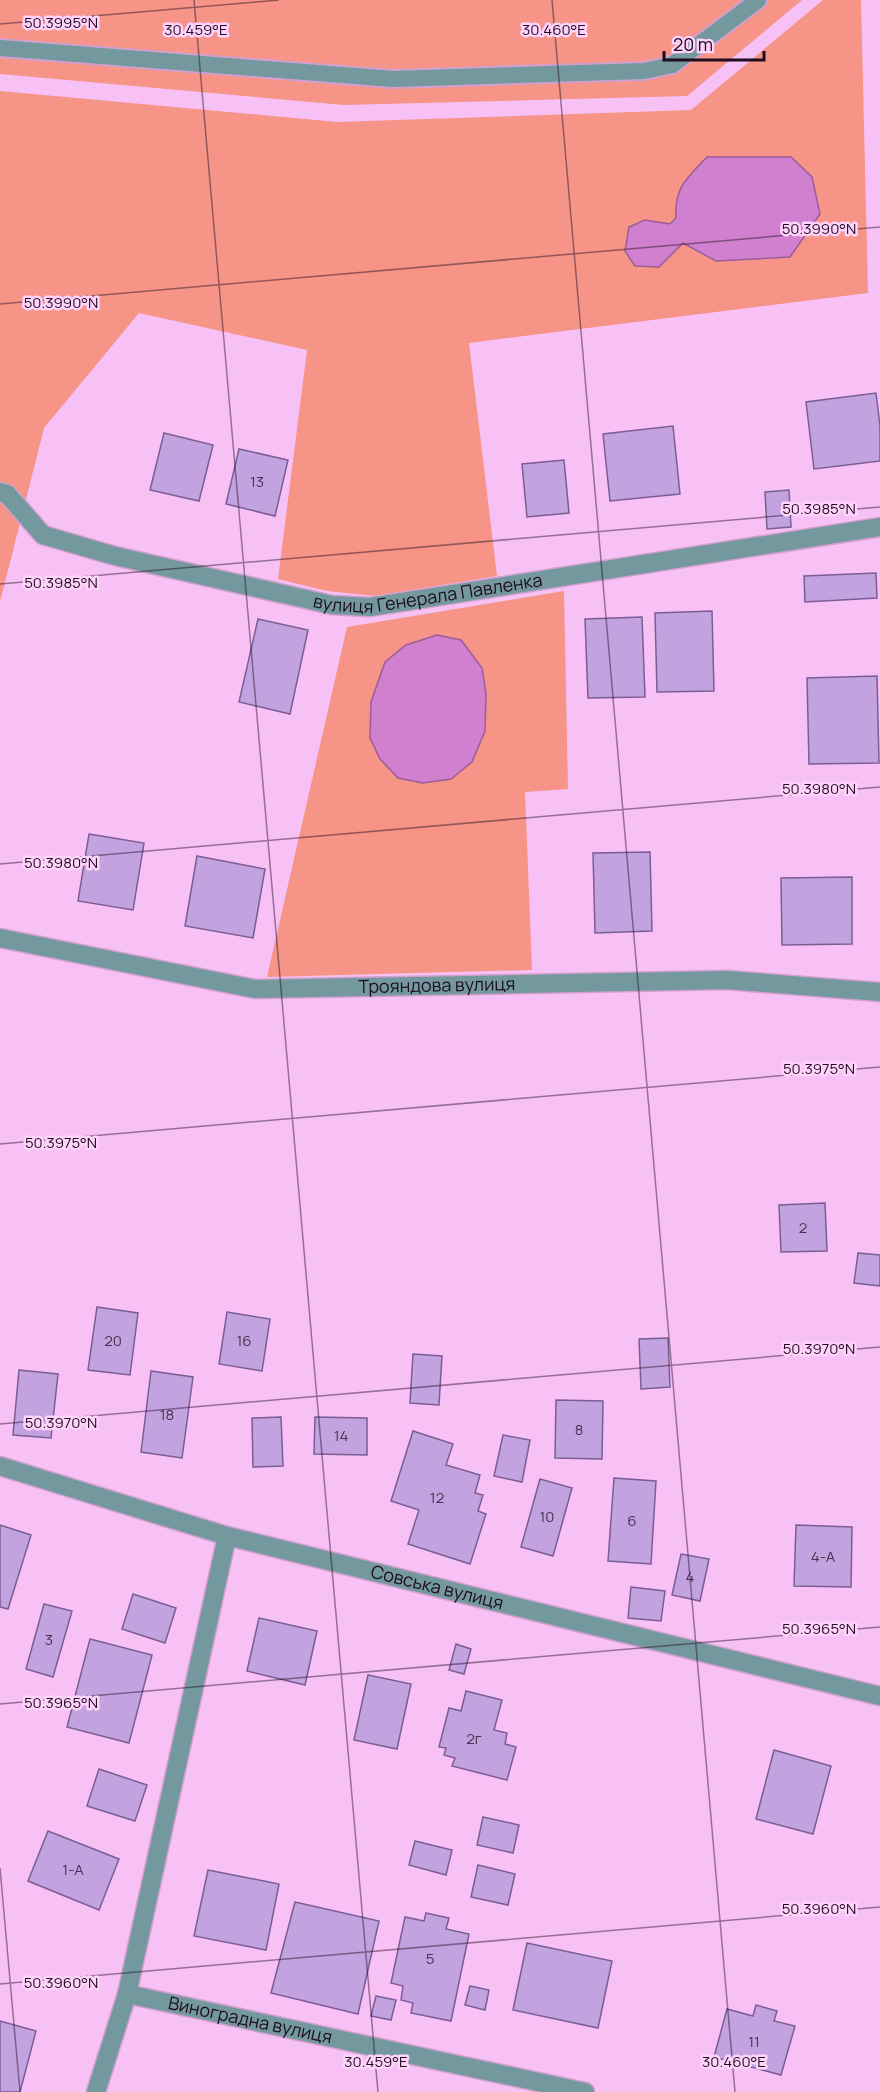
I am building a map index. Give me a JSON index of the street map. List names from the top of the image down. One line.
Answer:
{"streets":{"street":["вулиця Генерала Павленка","Трояндова вулиця","Совська вулиця","Виноградна вулиця"]},"house_numbers":["13","2","20","16","18","8","14","12","10","6","4-А","4","3","2г","1-А","5","11"],"scale_bar":"20 m","coordinates":["50.3995°N","30.459°E","30.460°E","50.3990°N","50.3985°N","50.3980°N","50.3975°N","50.3970°N","50.3965°N","50.3960°N"]}
